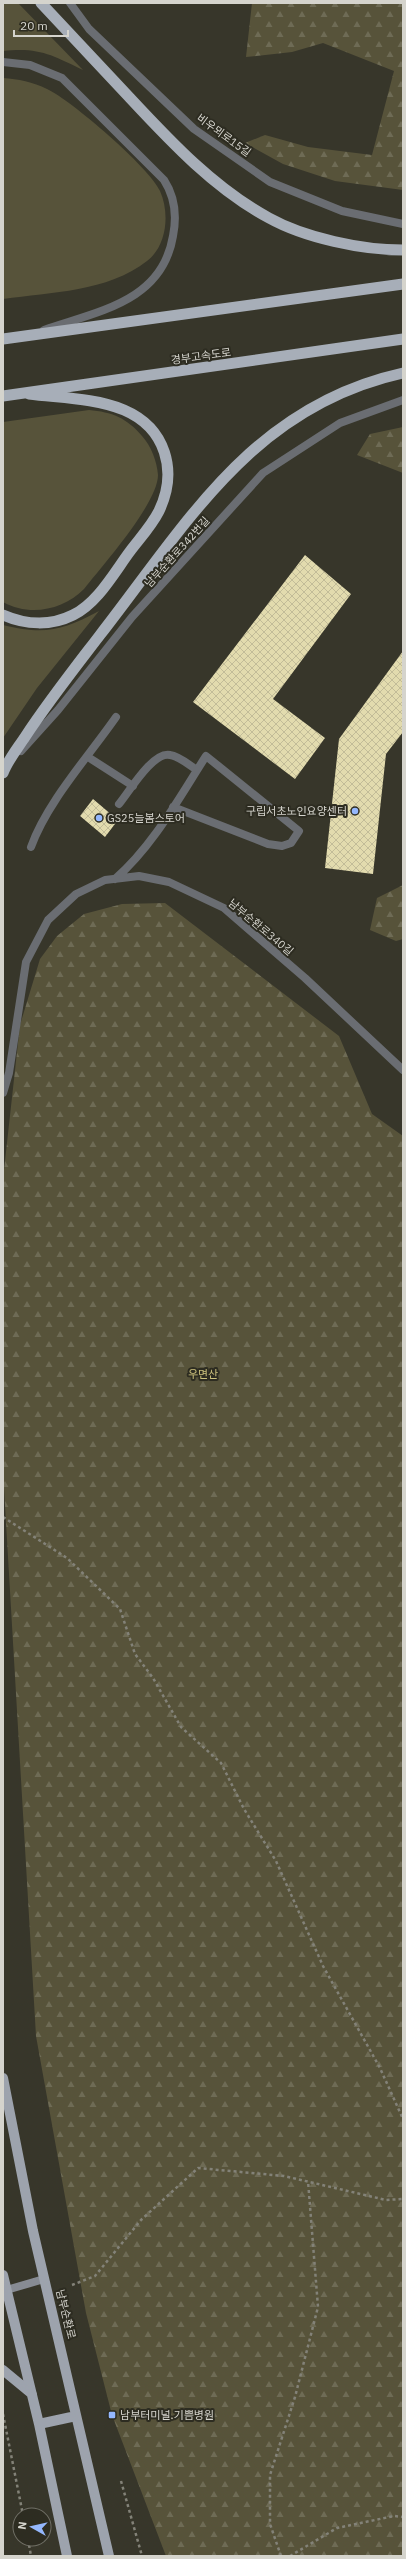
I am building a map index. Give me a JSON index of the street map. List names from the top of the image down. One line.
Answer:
{"streets":{"highway":["경부고속도로"],"main road":["남부순환로"],"street":["비우뫼로15길","남부순환로342번길","남부순환로340길"]},"parks":["우면산"],"places":{"other":["구립서초노인요양센터","GS25늘봄스토어"],"transit":["남부터미널.기쁨병원"]},"scale_bar":"20 m","north":"left"}
